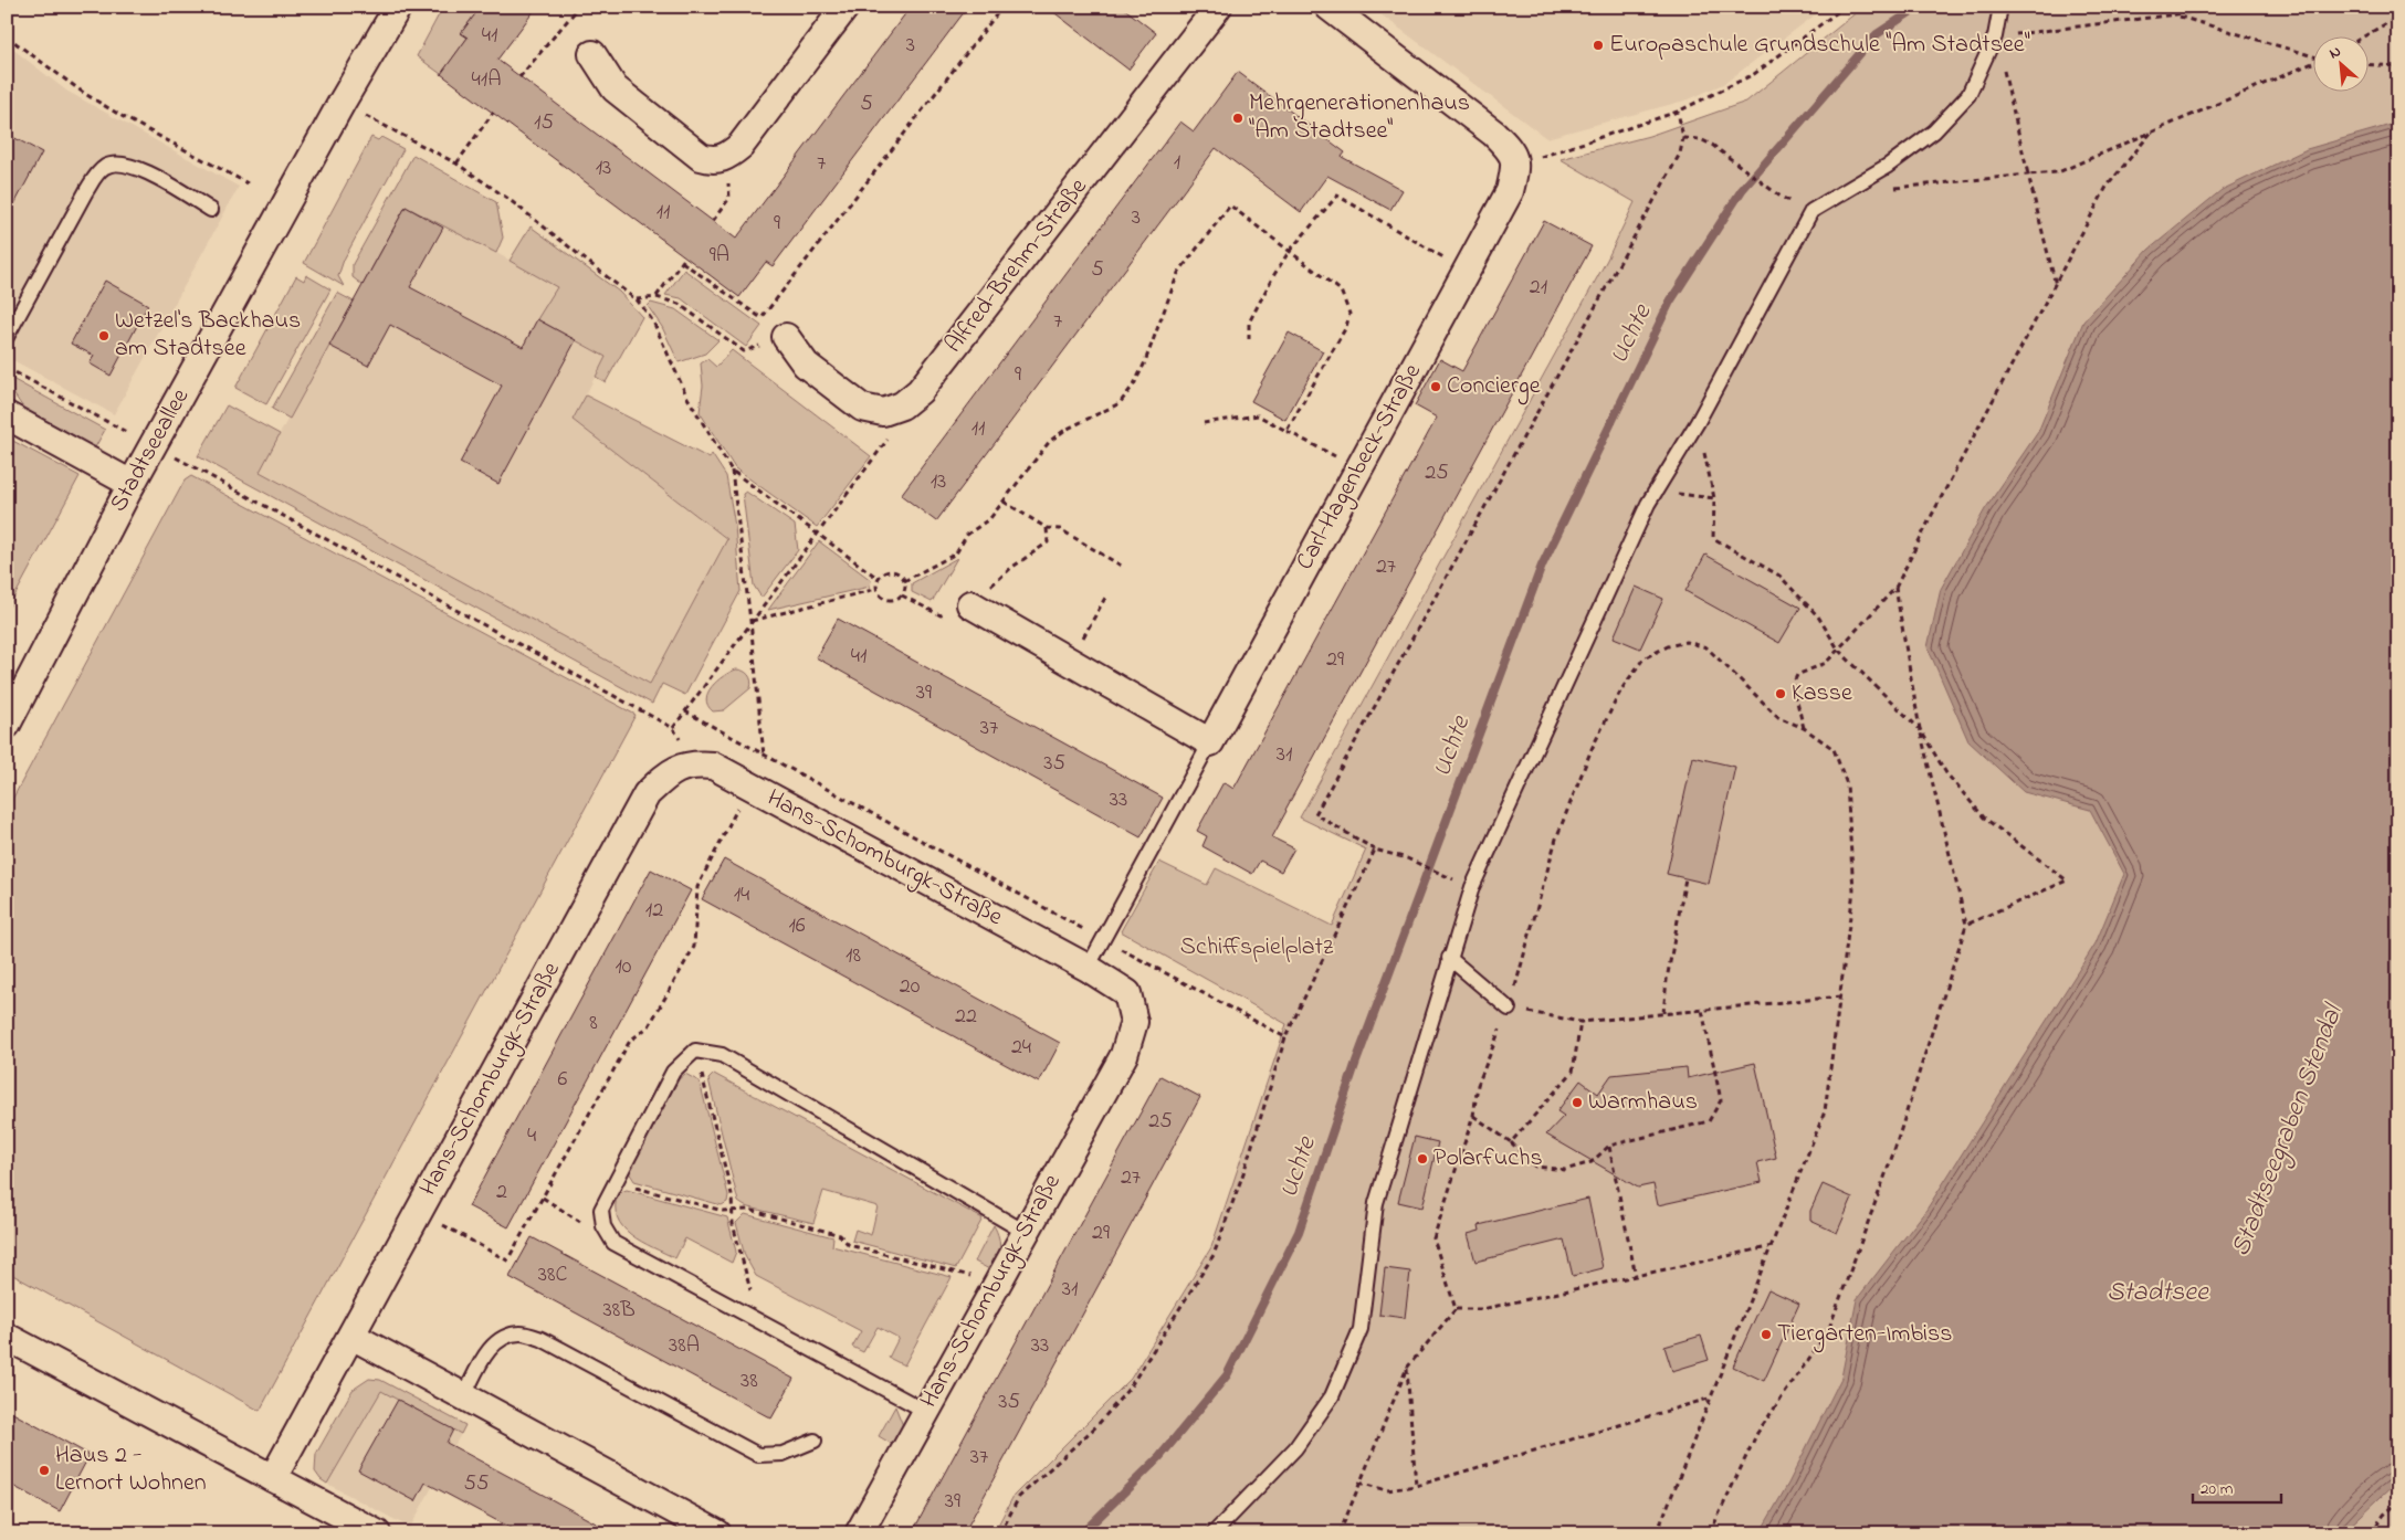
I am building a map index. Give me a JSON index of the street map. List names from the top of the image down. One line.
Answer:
{"streets":{"street":["Alfred-Brehm-Straße","Stadtseeallee","Carl-Hagenbeck-Straße","Hans-Schomburgk-Straße"]},"water":["Uchte","Stadtseegraben Stendal","Stadtsee"],"parks":["Schiffspielplatz"],"places":["Europaschule Grundschule \"Am Stadtsee\"","Mehrgenerationenhaus \"Am Stadtsee\"","Wetzel's Backhaus am Stadtsee","Concierge","Kasse","Warmhaus","Polarfuchs","Tiergarten-Imbiss","Haus 2 - Lernort Wohnen"],"house_numbers":["41","3","41A","5","15","1","7","13","11","3","9","9A","5","21","7","9","11","25","13","27","41","29","39","37","31","35","33","14","12","16","18","10","20","22","8","24","6","25","4","27","2","29","38C","31","38B","38A","33","38","35","37","55","39"],"scale_bar":"20 m","north":"top left"}
